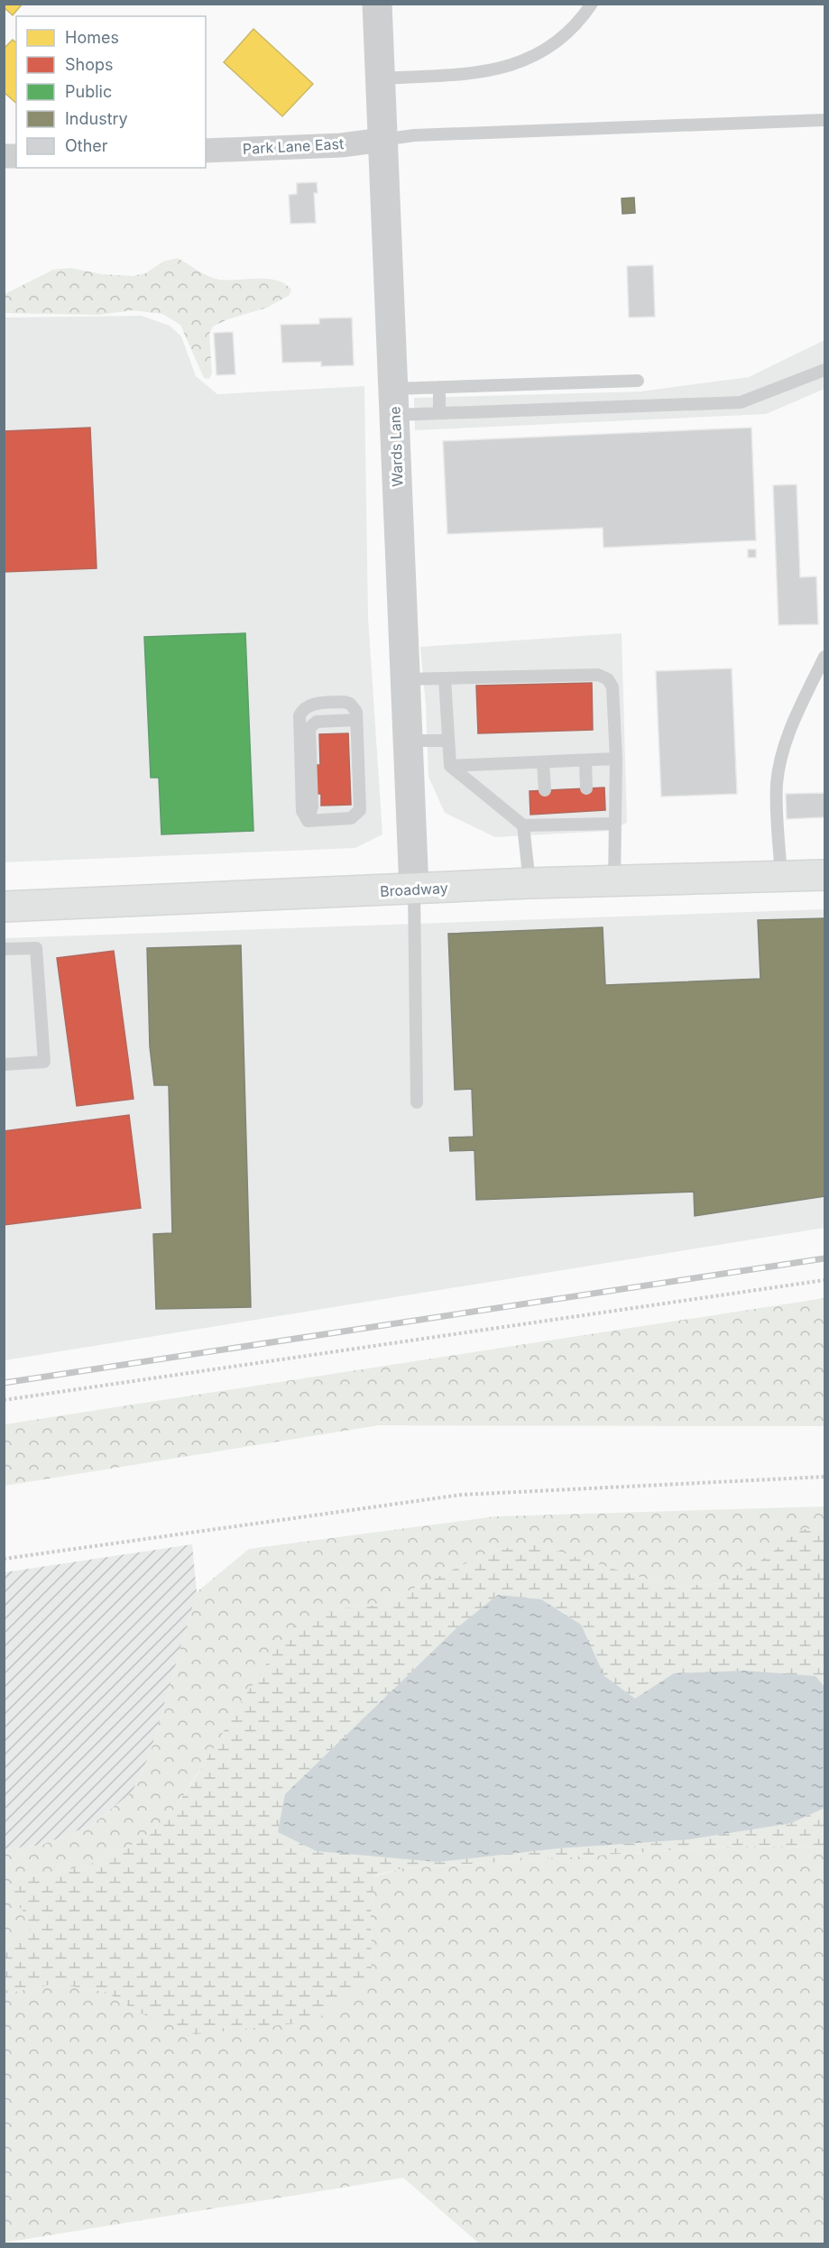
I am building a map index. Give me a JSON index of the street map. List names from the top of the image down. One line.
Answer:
{"streets":{"main road":["Broadway"],"street":["Park Lane East","Wards Lane"]},"crossings":[["Park Lane East","Wards Lane"],["Wards Lane","Broadway"]],"legend":["Homes","Shops","Public","Industry","Other"]}
